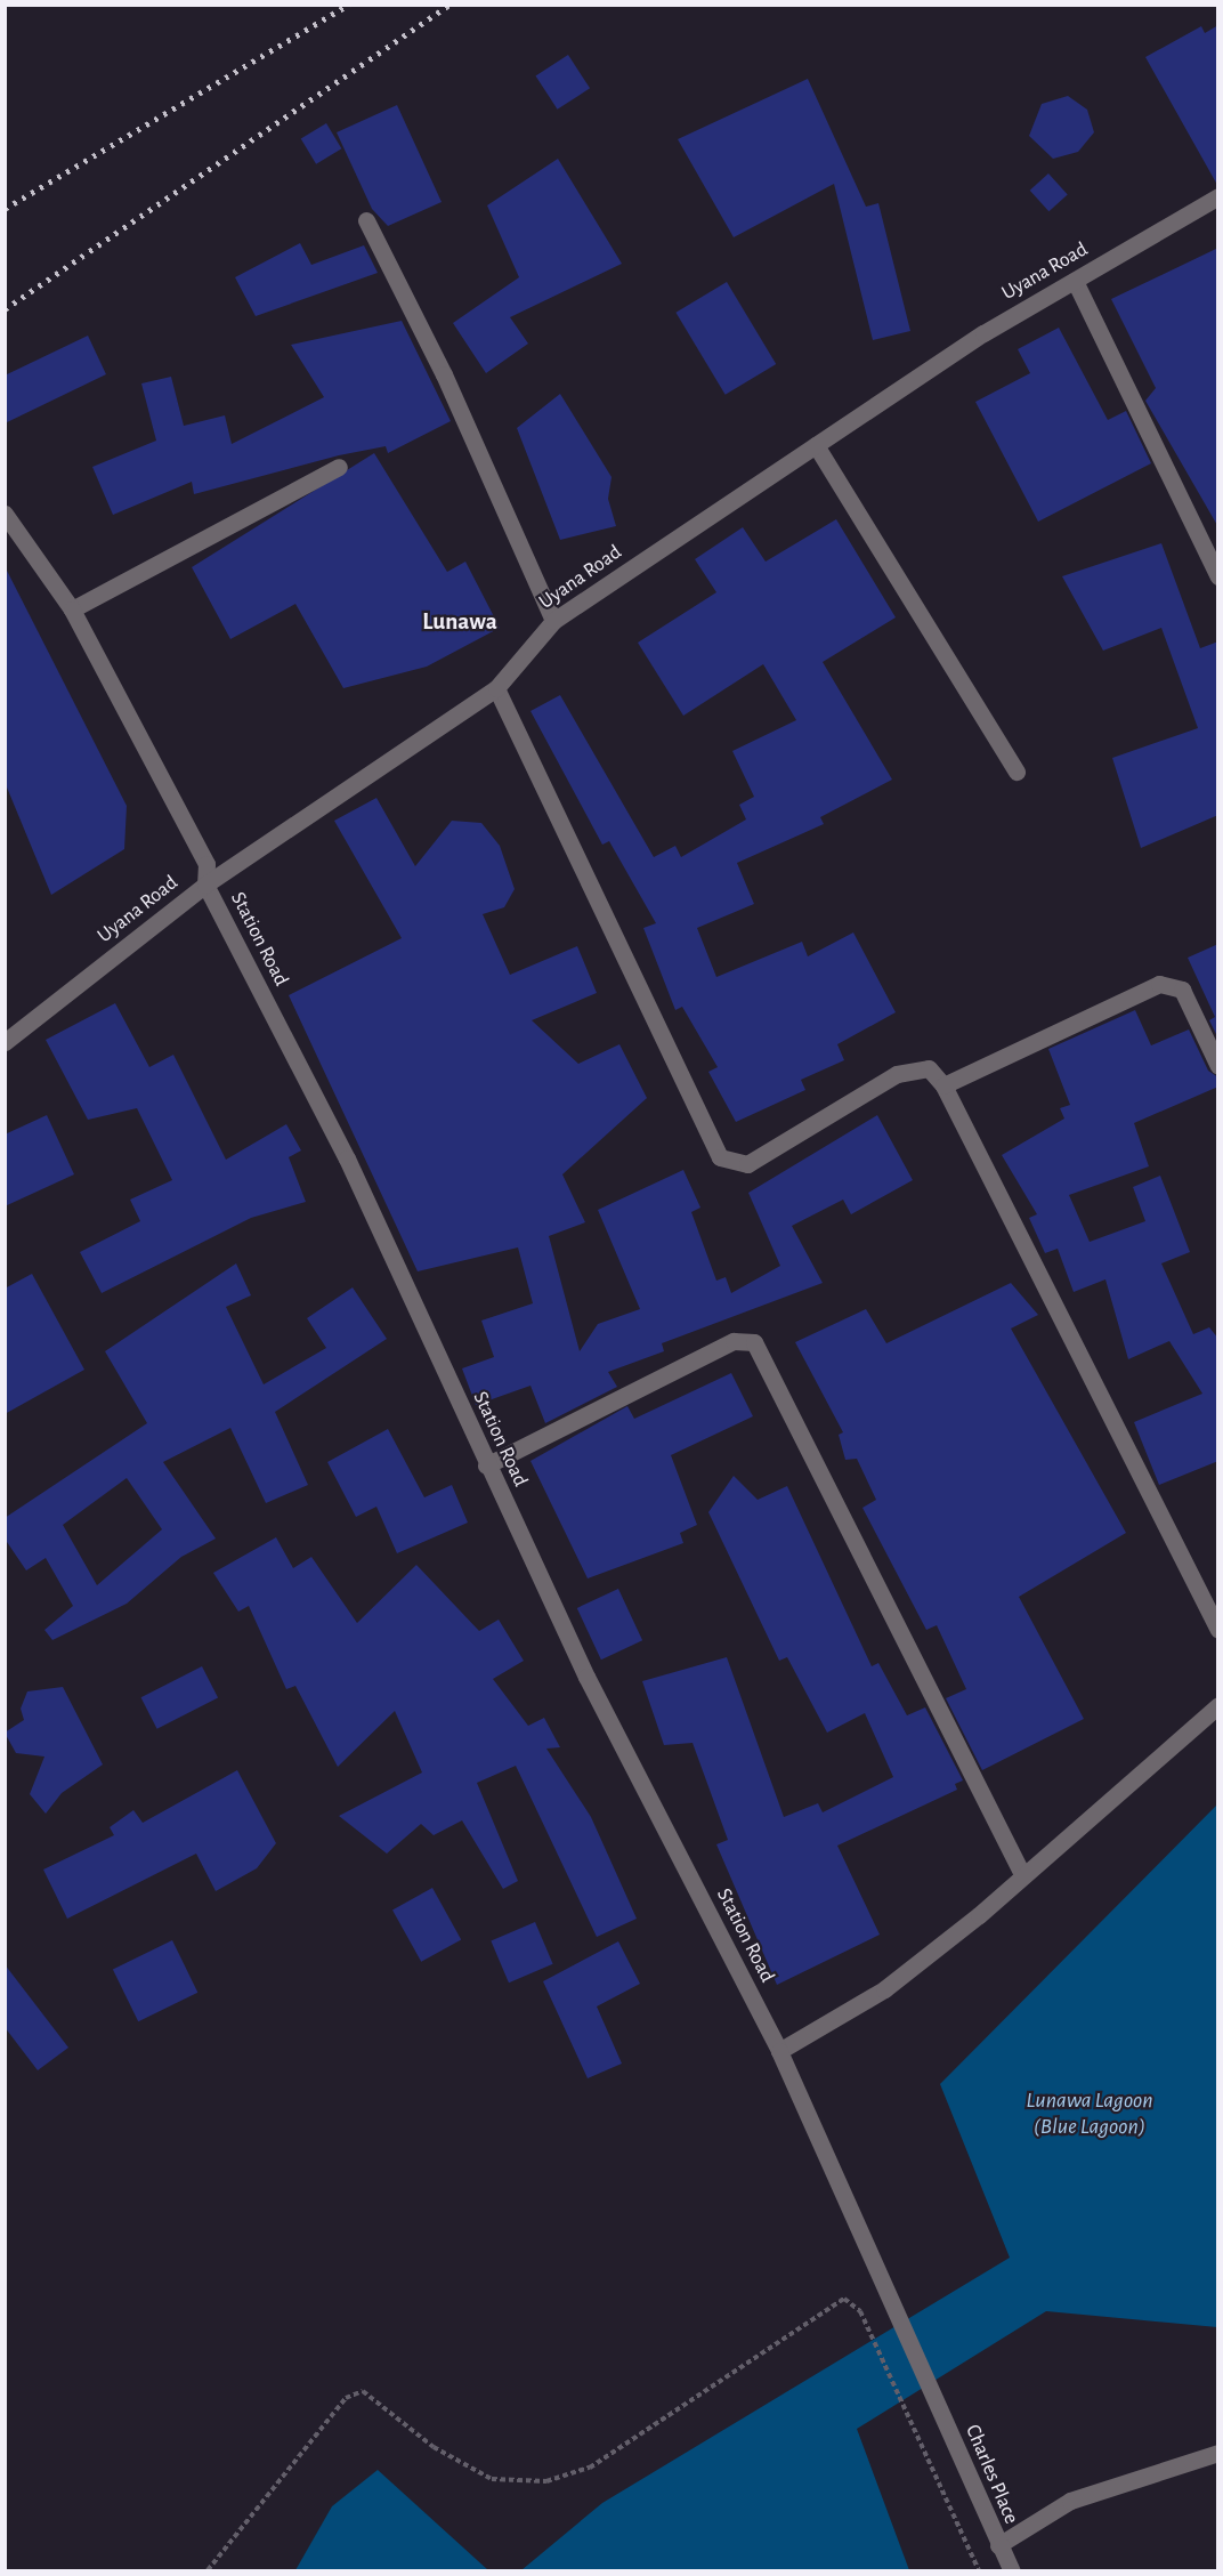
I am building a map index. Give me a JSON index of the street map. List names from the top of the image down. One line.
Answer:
{"streets":{"street":["Uyana Road","Station Road","Charles Place"]},"crossings":[["Uyana Road","Station Road"],["Station Road","Charles Place"]],"districts":["Lunawa"],"water":["Lunawa Lagoon (Blue Lagoon)"]}
